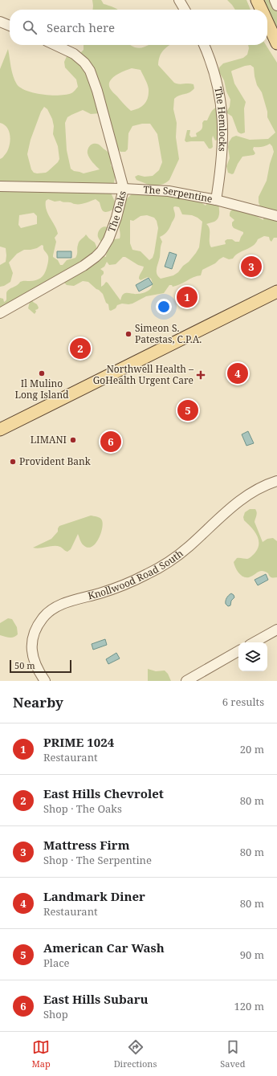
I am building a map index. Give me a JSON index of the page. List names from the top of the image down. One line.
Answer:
{"streets":{"street":["The Hemlocks","The Serpentine","The Oaks","Knollwood Road South"]},"crossings":[["The Hemlocks","The Serpentine"],["The Serpentine","The Oaks"]],"places":{"other":["Simeon S. Patestas, C.P.A.","Il Mulino Long Island","LIMANI","Provident Bank"],"health":["Northwell Health – GoHealth Urgent Care"]},"scale_bar":"50 m","page":{"search":"Search here","pins":["3","1","2","4","5","6"],"scale":"50 m","heading":["Nearby","6 results"],"list":[{"mark":"1","name":"PRIME 1024","note":"Restaurant","value":"20 m"},{"mark":"2","name":"East Hills Chevrolet","note":"Shop · The Oaks","value":"80 m"},{"mark":"3","name":"Mattress Firm","note":"Shop · The Serpentine","value":"80 m"},{"mark":"4","name":"Landmark Diner","note":"Restaurant","value":"80 m"},{"mark":"5","name":"American Car Wash","note":"Place","value":"90 m"},{"mark":"6","name":"East Hills Subaru","note":"Shop","value":"120 m"}],"nav":["Map","Directions","Saved"]}}
